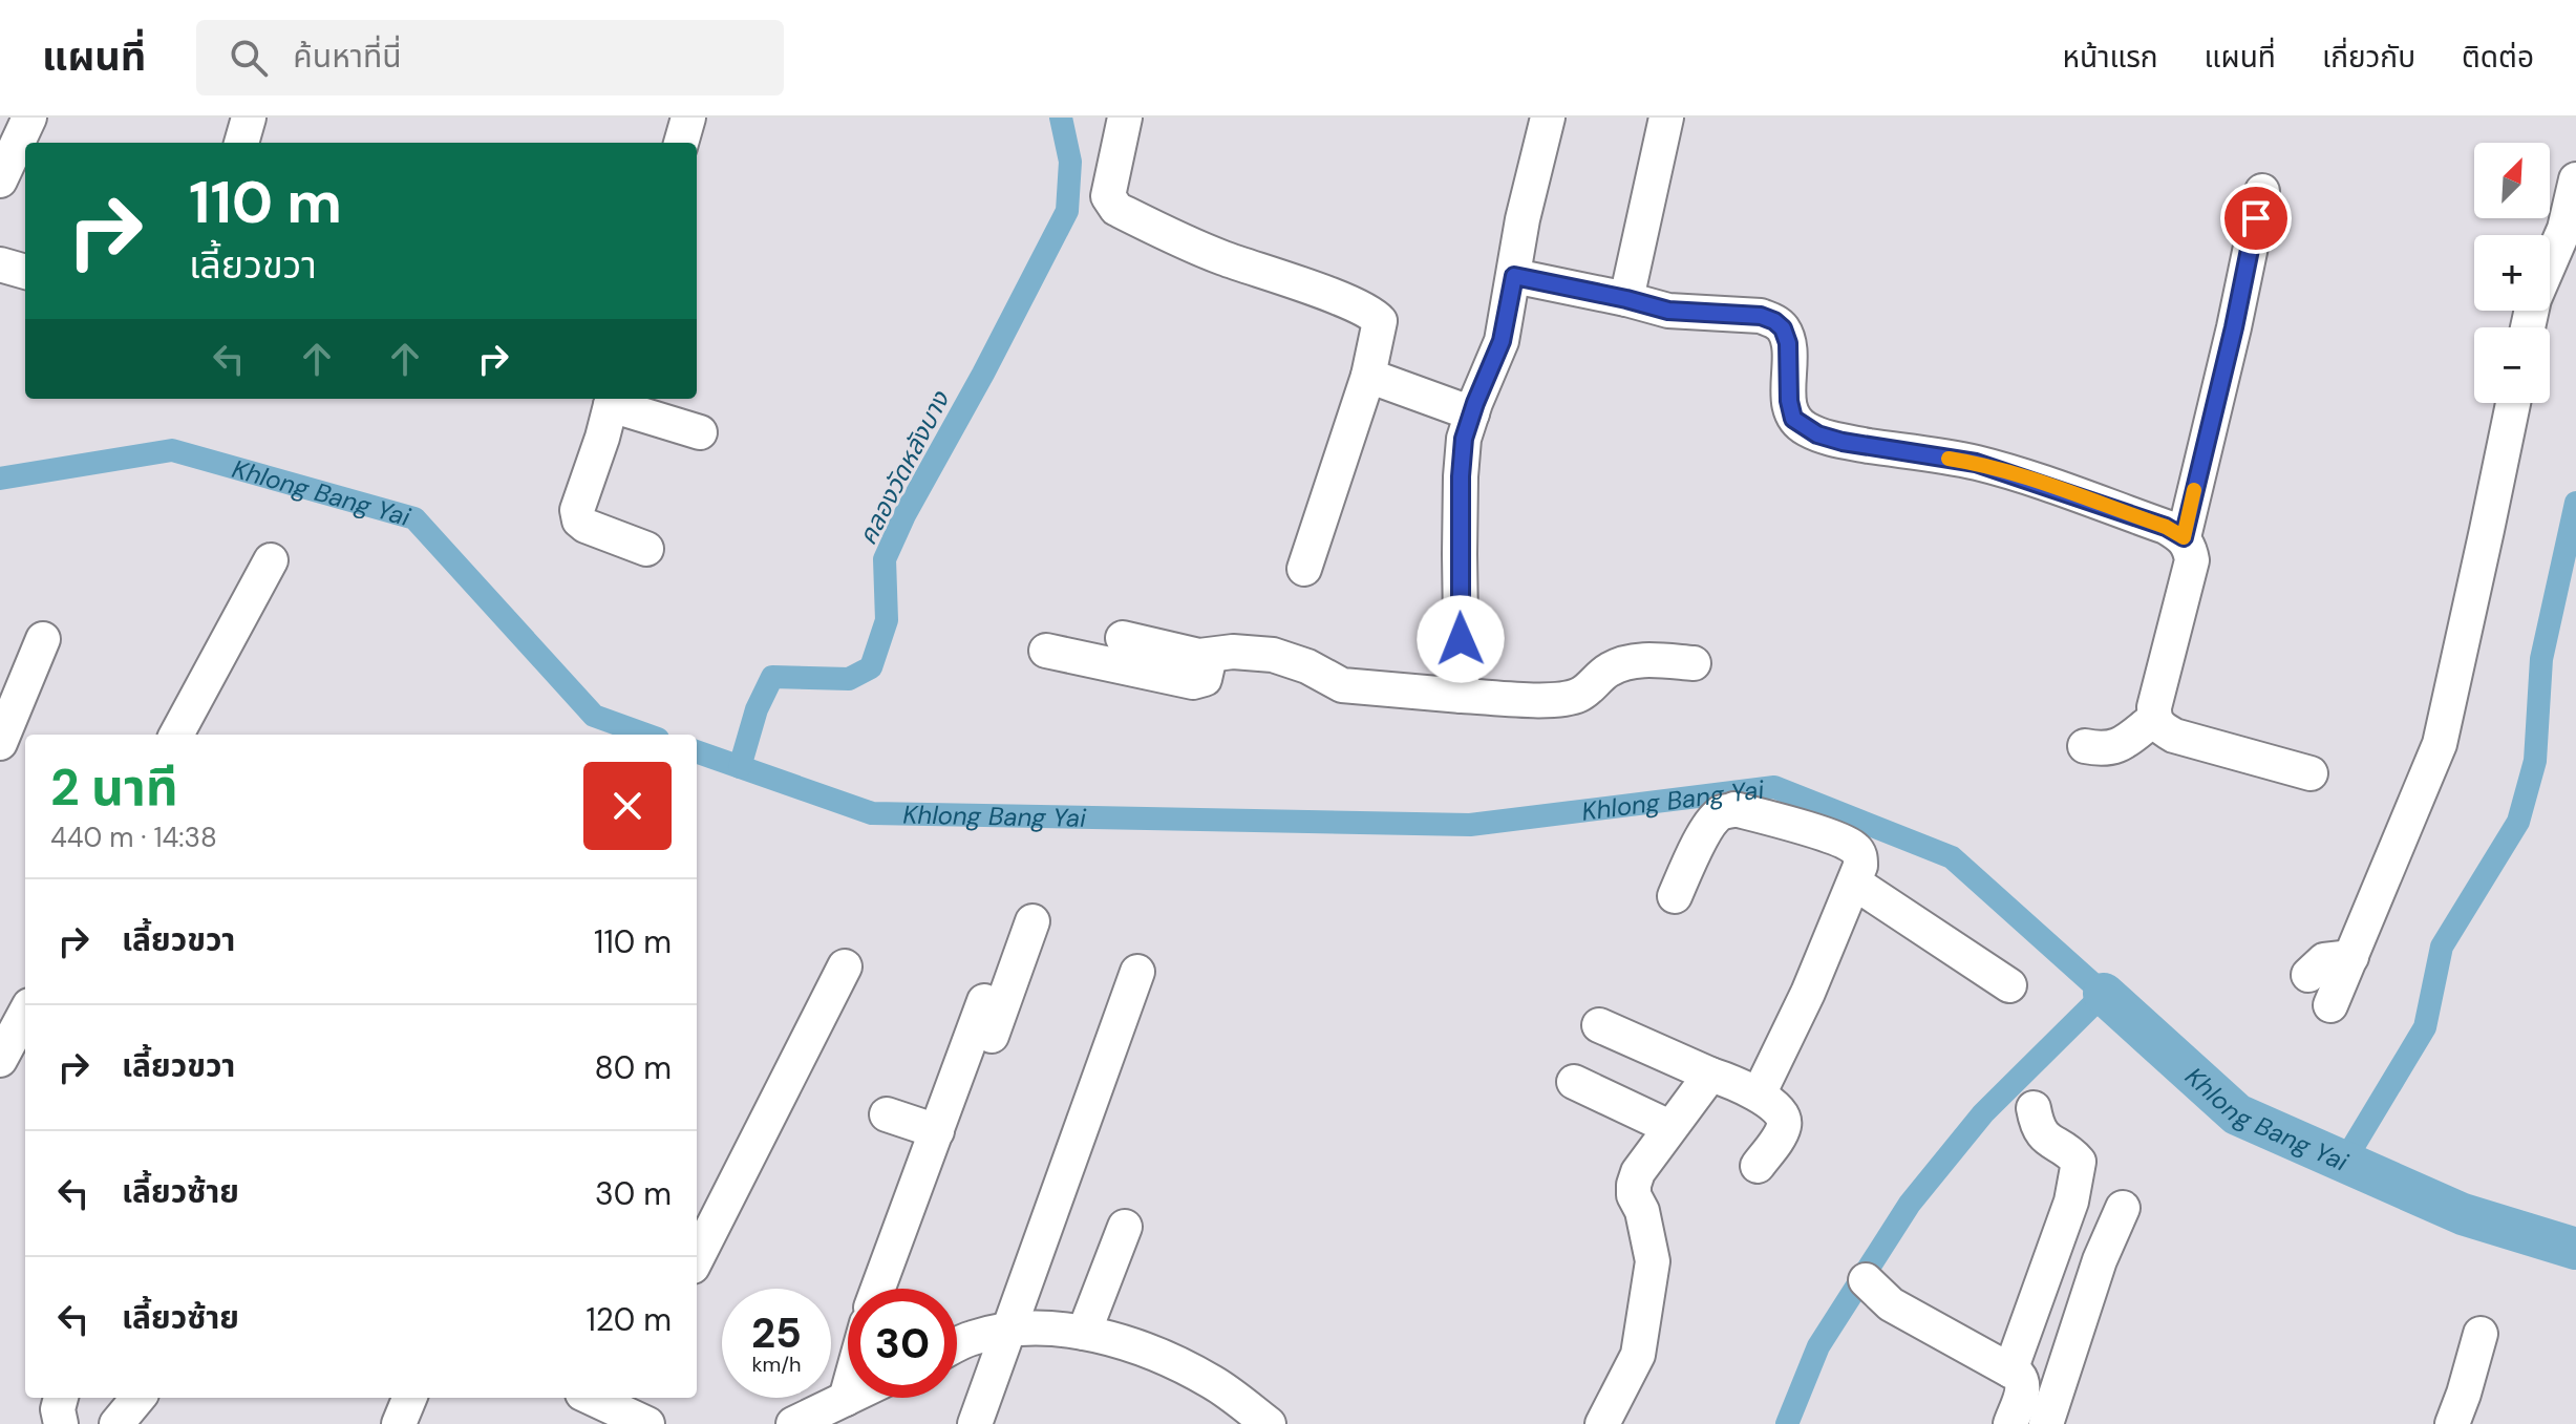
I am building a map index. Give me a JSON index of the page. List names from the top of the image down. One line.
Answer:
{"water":["คลองวัดหลังบาง","Khlong Bang Yai"],"north":"top right","page":{"header":"แผนที่","search":"ค้นหาที่นี่","nav":["หน้าแรก","แผนที่","เกี่ยวกับ","ติดต่อ"],"map_buttons":["+","−"],"turn":["110 m","เลี้ยวขวา"],"heading":["2 นาที","440 m · 14:38"],"list":[{"name":"เลี้ยวขวา","value":"110 m"},{"name":"เลี้ยวขวา","value":"80 m"},{"name":"เลี้ยวซ้าย","value":"30 m"},{"name":"เลี้ยวซ้าย","value":"120 m"}],"speed":"25 km/h","limit":"30"}}
